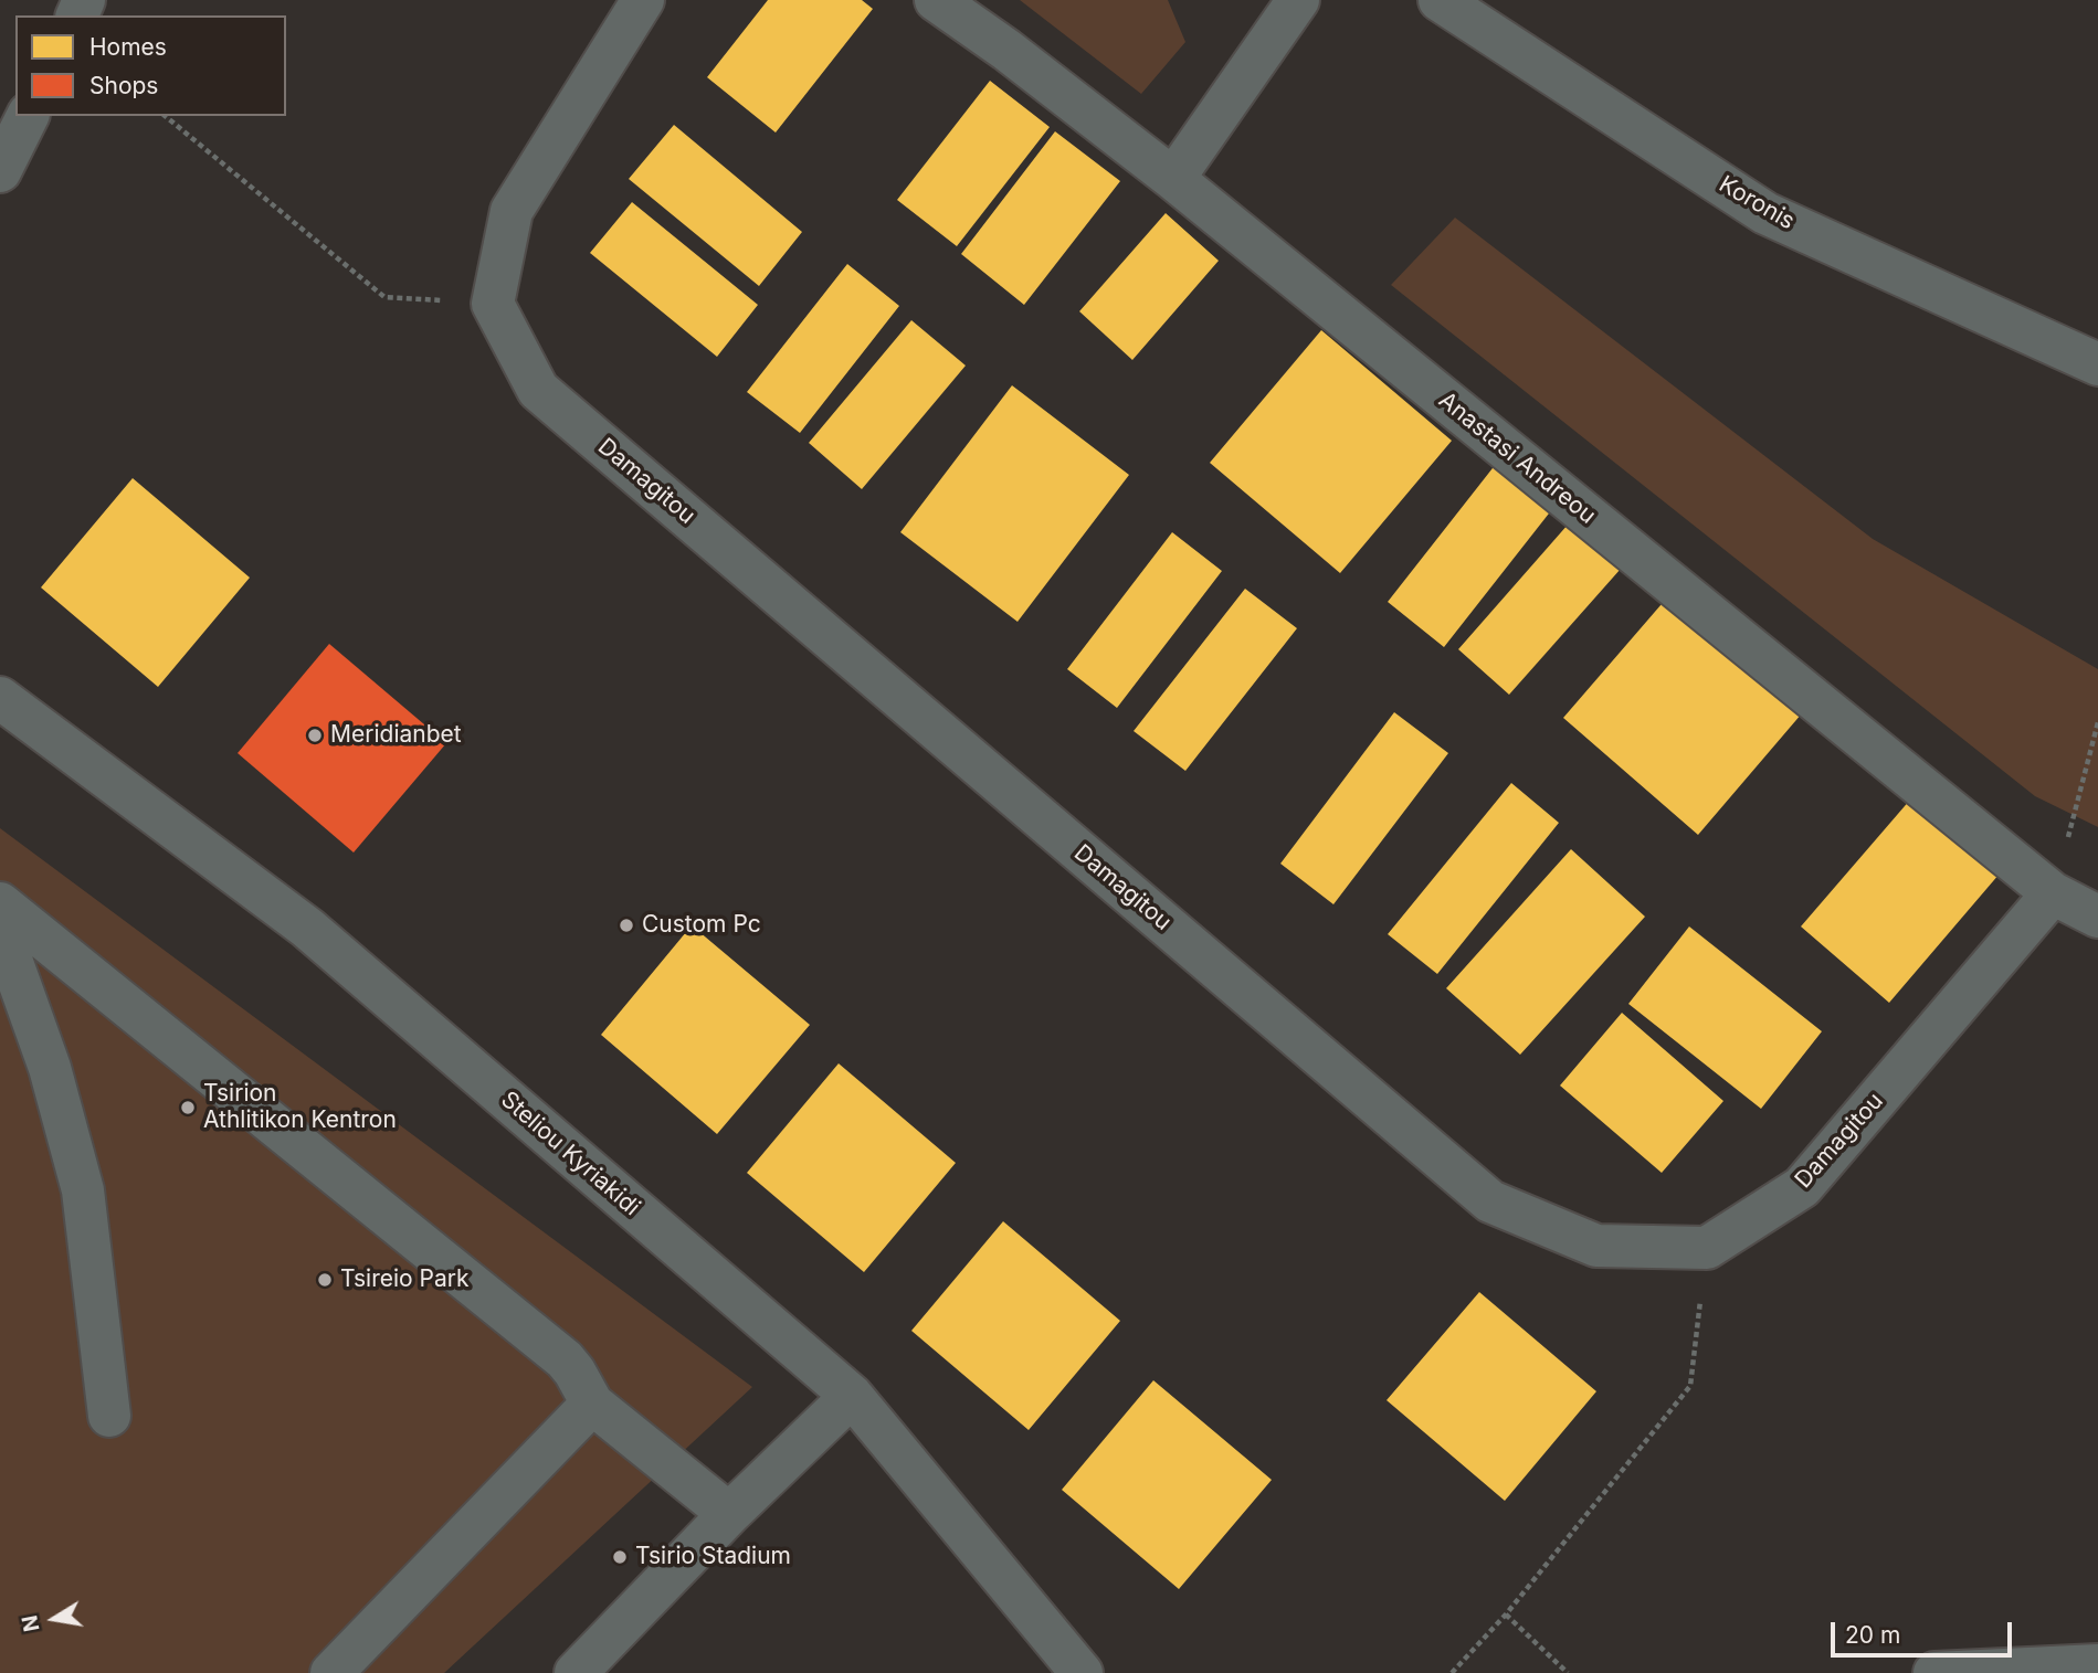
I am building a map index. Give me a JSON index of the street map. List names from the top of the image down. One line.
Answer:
{"streets":{"street":["Koronis","Anastasi Andreou","Damagitou","Steliou Kyriakidi"]},"crossings":[["Anastasi Andreou","Damagitou"]],"places":["Meridianbet","Custom Pc","Tsirion Athlitikon Kentron","Tsireio Park","Tsirio Stadium"],"legend":["Homes","Shops"],"scale_bar":"20 m","north":"left"}
